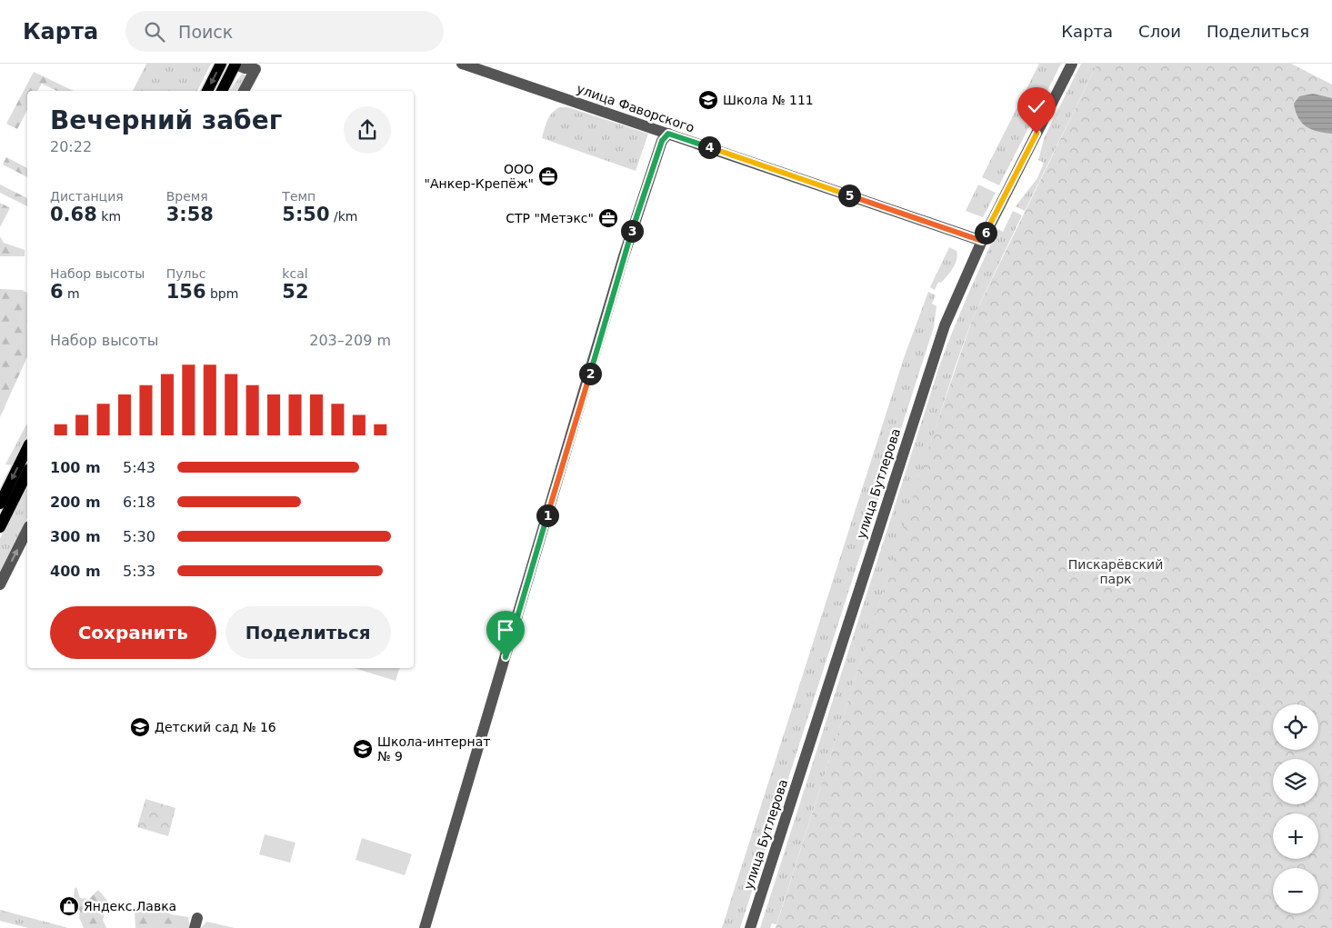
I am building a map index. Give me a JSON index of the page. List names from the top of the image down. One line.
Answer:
{"streets":{"street":["улица Фаворского","улица Бутлерова"]},"crossings":[["улица Фаворского","улица Бутлерова"]],"parks":["Пискарёвский парк"],"places":{"school or university":["Школа № 111","Детский сад № 16","Школа-интернат № 9"],"office":["ООО \"Анкер-Крепёж\"","СТР \"Метэкс\""],"shop":["Яндекс.Лавка"]},"page":{"header":"Карта","search":"Поиск","nav":["Карта","Слои","Поделиться"],"heading":["Вечерний забег","20:22"],"pins":["4","5","3","6","2","1"],"stats":[["Дистанция","0.68 km"],["Время","3:58"],["Темп","5:50 /km"],["Набор высоты","6 m"],["Пульс","156 bpm"],["kcal","52"]],"chart":["Набор высоты","203–209 m"],"list":[{"name":"100 m","note":"5:43"},{"name":"200 m","note":"6:18"},{"name":"300 m","note":"5:30"},{"name":"400 m","note":"5:33"}],"buttons":["Сохранить","Поделиться"],"map_buttons":["+","−"]}}
